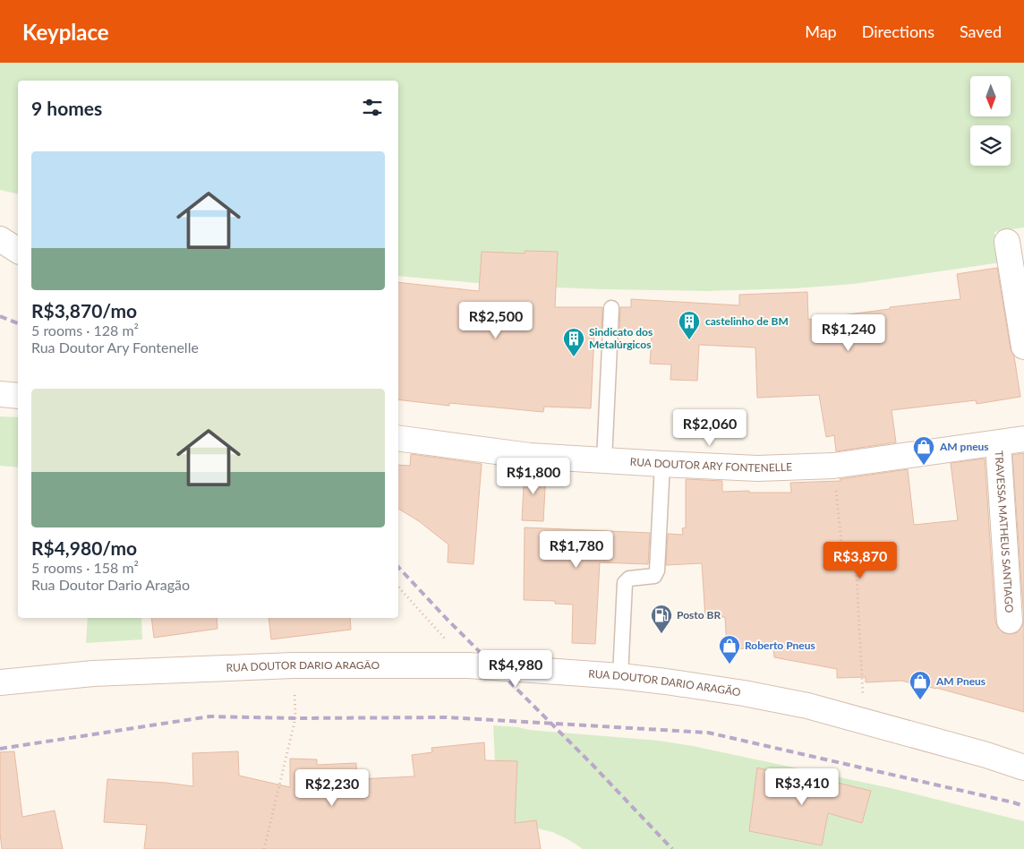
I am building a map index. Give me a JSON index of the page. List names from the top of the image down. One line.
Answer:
{"streets":{"main road":["RUA DOUTOR ARY FONTENELLE","TRAVESSA MATHEUS SANTIAGO","RUA DOUTOR DARIO ARAGÃO"]},"crossings":[["RUA DOUTOR ARY FONTENELLE","TRAVESSA MATHEUS SANTIAGO"]],"places":{"building":["castelinho de BM","Sindicato dos Metalúrgicos"],"shop":["AM pneus","Roberto Pneus","AM Pneus"],"fuel station":["Posto BR"]},"north":"bottom","page":{"header":"Keyplace","nav":["Map","Directions","Saved"],"heading":"9 homes","list":[{"name":"R$3,870/mo","note":"5 rooms · 128 m² · Rua Doutor Ary Fontenelle"},{"name":"R$4,980/mo","note":"5 rooms · 158 m² · Rua Doutor Dario Aragão"}],"price":["R$2,500","R$1,240","R$2,060","R$1,800","R$1,780","R$3,870","R$4,980","R$3,410","R$2,230"]}}
